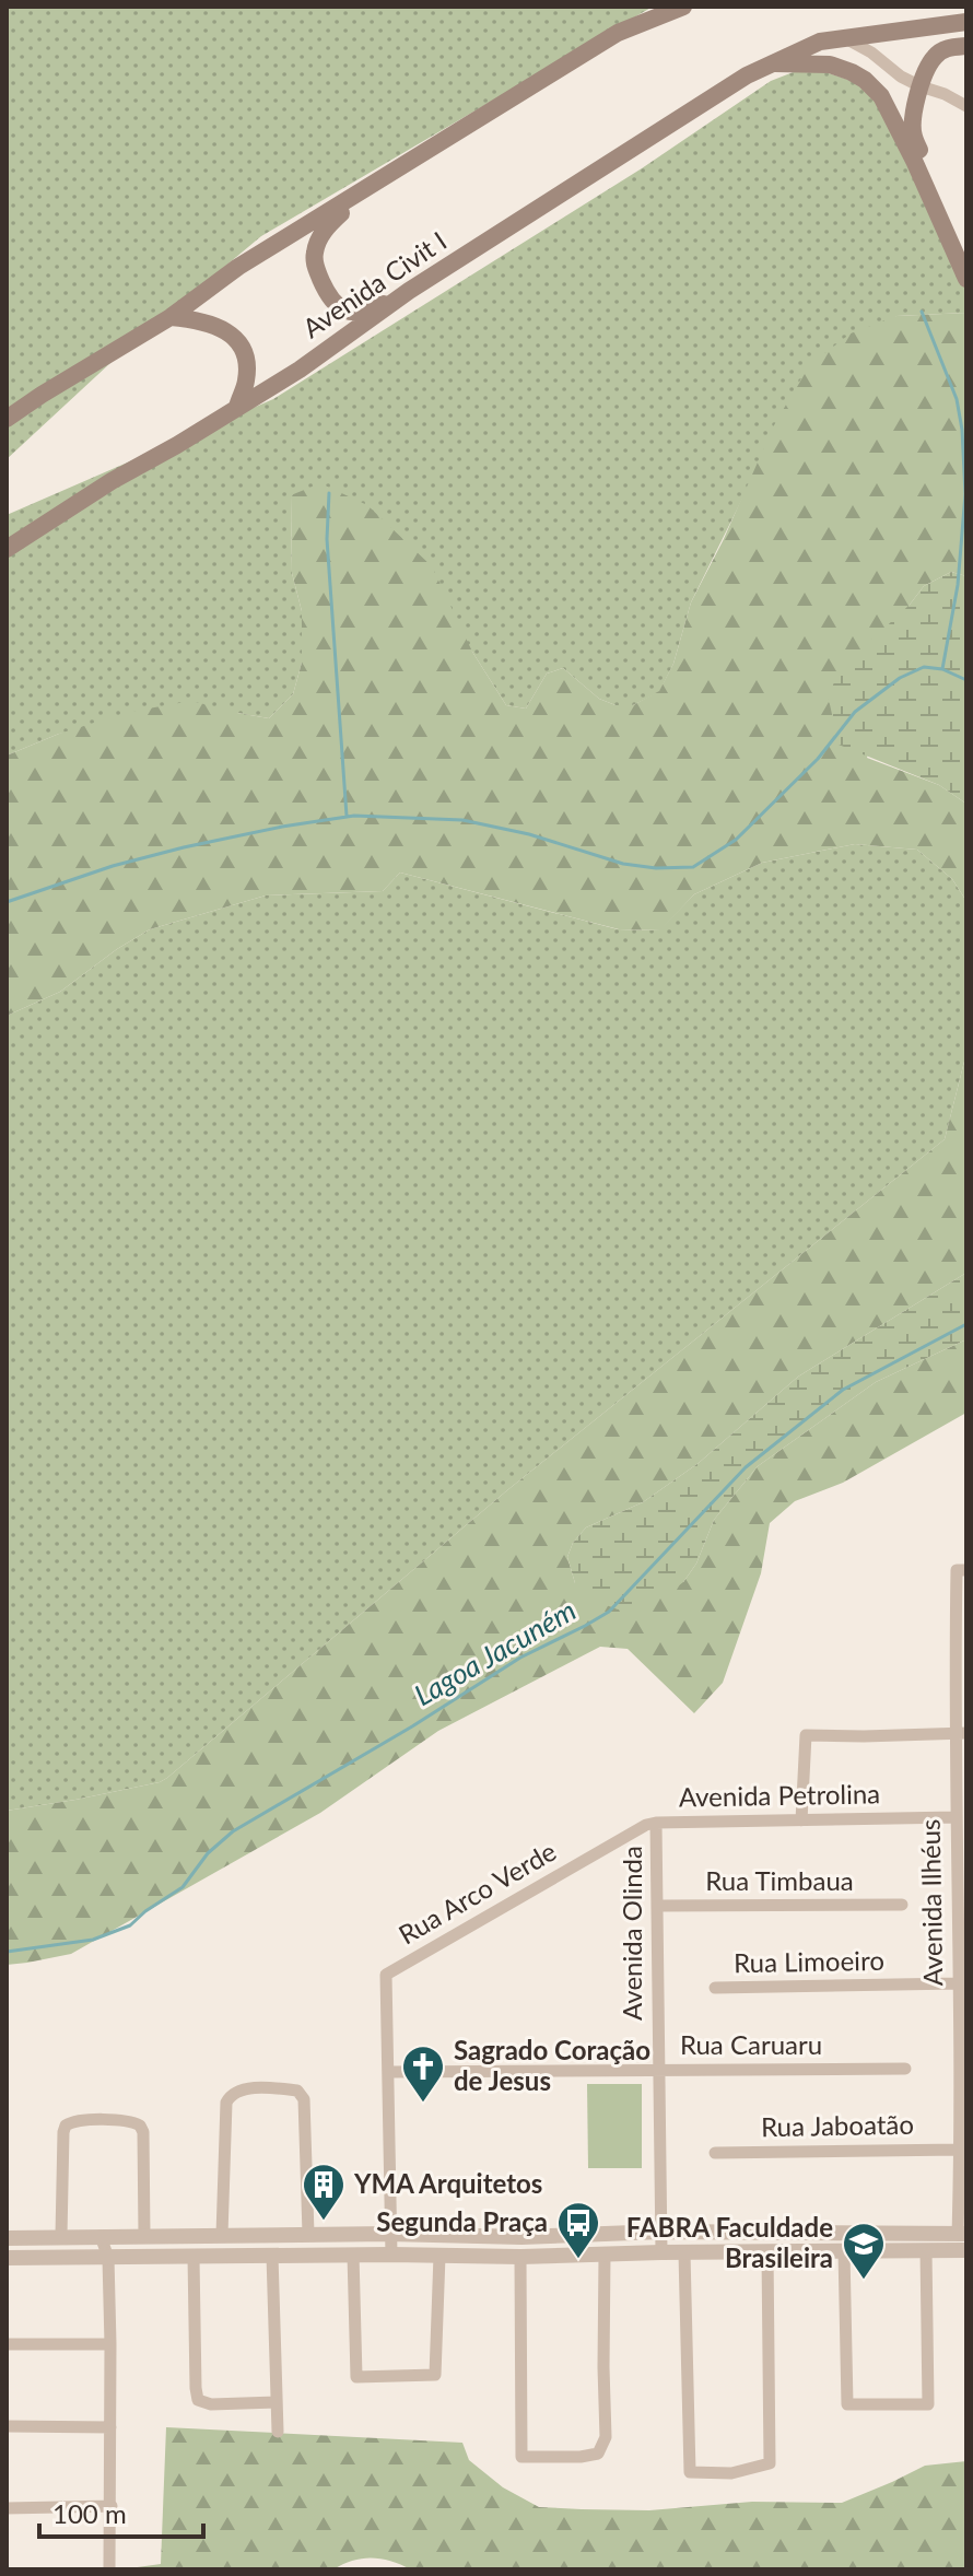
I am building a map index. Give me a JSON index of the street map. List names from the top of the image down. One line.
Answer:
{"streets":{"main road":["Avenida Civit I"],"street":["Avenida Petrolina","Rua Timbaua","Rua Arco Verde","Avenida Ilhéus","Avenida Olinda","Rua Limoeiro","Rua Caruaru","Rua Jaboatão"]},"crossings":[["Avenida Petrolina","Rua Arco Verde"],["Avenida Petrolina","Avenida Ilhéus"],["Avenida Petrolina","Avenida Olinda"],["Rua Timbaua","Avenida Olinda"],["Rua Arco Verde","Avenida Olinda"],["Rua Arco Verde","Rua Caruaru"],["Avenida Ilhéus","Rua Limoeiro"],["Avenida Ilhéus","Rua Jaboatão"],["Avenida Olinda","Rua Caruaru"]],"water":["Lagoa Jacuném"],"places":{"church":["Sagrado Coração de Jesus"],"building":["YMA Arquitetos"],"bus stop":["Segunda Praça"],"school or university":["FABRA Faculdade Brasileira"]},"scale_bar":"100 m"}
